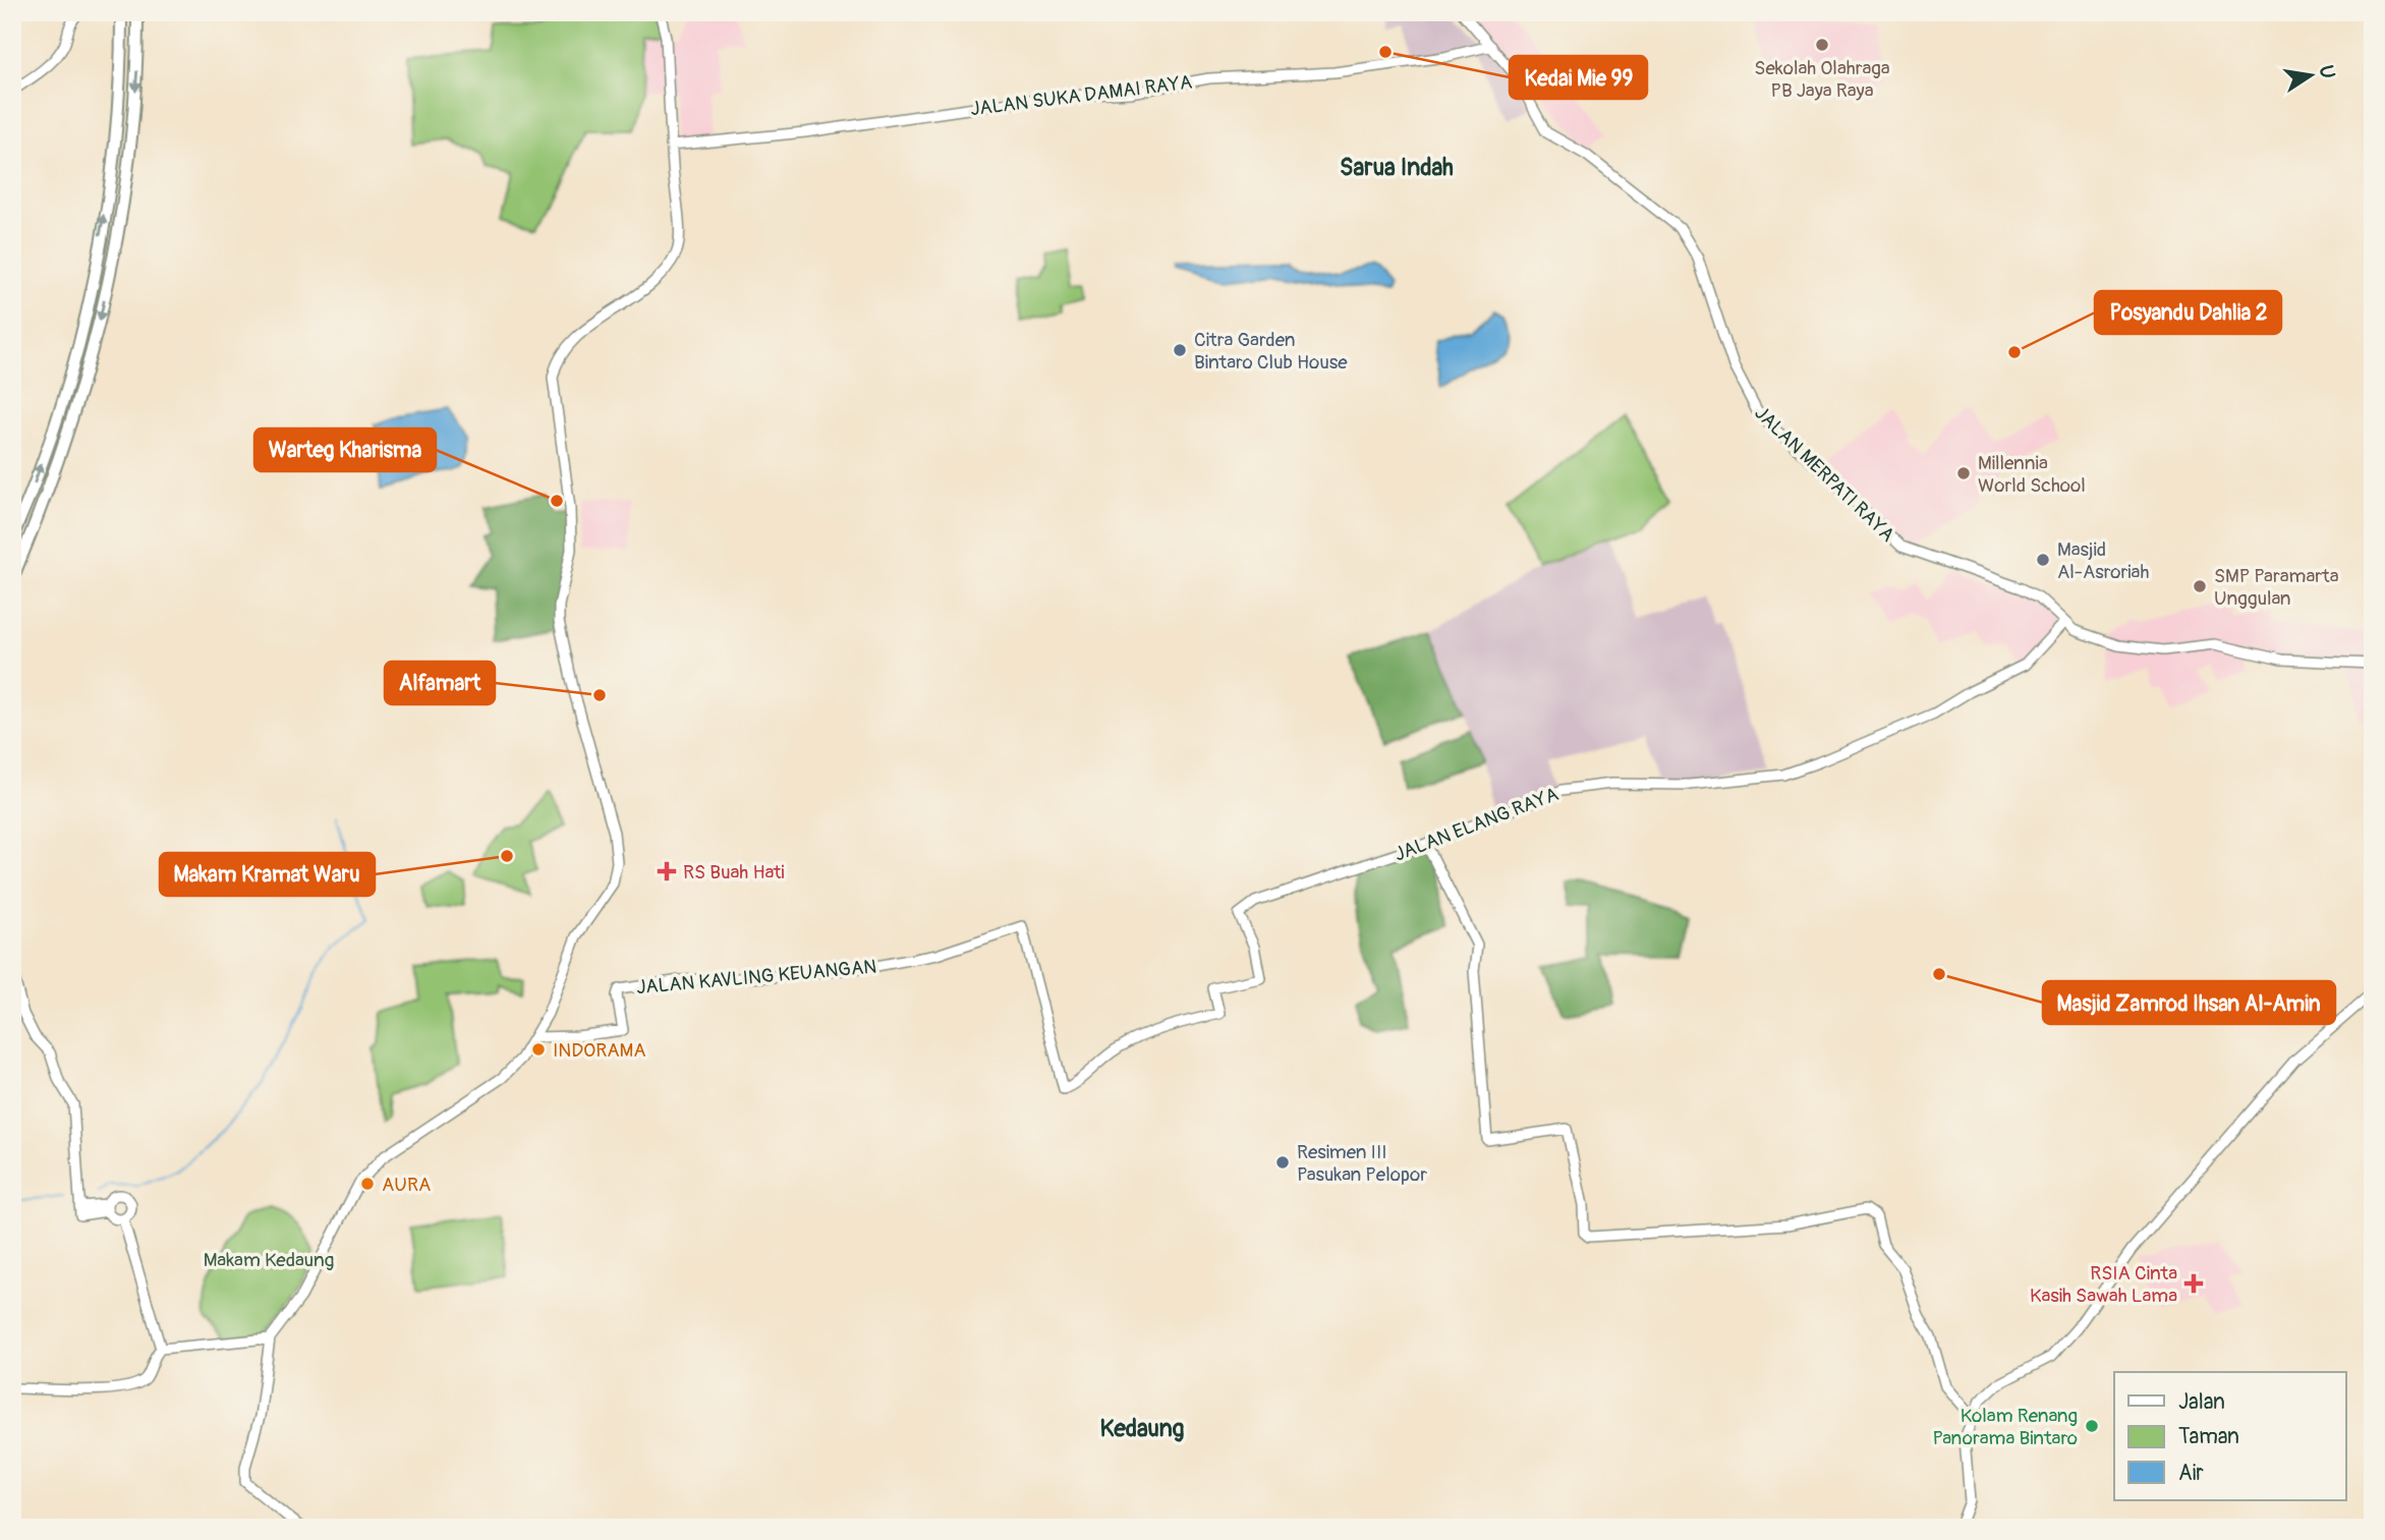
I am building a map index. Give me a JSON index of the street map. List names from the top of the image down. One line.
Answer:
{"streets":{"street":["JALAN SUKA DAMAI RAYA","JALAN MERPATI RAYA","JALAN ELANG RAYA","JALAN KAVLING KEUANGAN"]},"crossings":[["JALAN SUKA DAMAI RAYA","JALAN MERPATI RAYA"],["JALAN MERPATI RAYA","JALAN ELANG RAYA"],["JALAN ELANG RAYA","JALAN KAVLING KEUANGAN"]],"districts":["Sarua Indah","Kedaung"],"parks":["Makam Kedaung"],"places":{"other":["Sekolah Olahraga PB Jaya Raya","Kedai Mie 99","Citra Garden Bintaro Club House","Posyandu Dahlia 2","Millennia World School","Warteg Kharisma","Masjid Al-Asroriah","SMP Paramarta Unggulan","Alfamart","Makam Kramat Waru","Masjid Zamrod Ihsan Al-Amin","INDORAMA","Resimen III Pasukan Pelopor","AURA","Kolam Renang Panorama Bintaro"],"health":["RS Buah Hati","RSIA Cinta Kasih Sawah Lama"]},"legend":["Jalan","Taman","Air"],"north":"right"}
